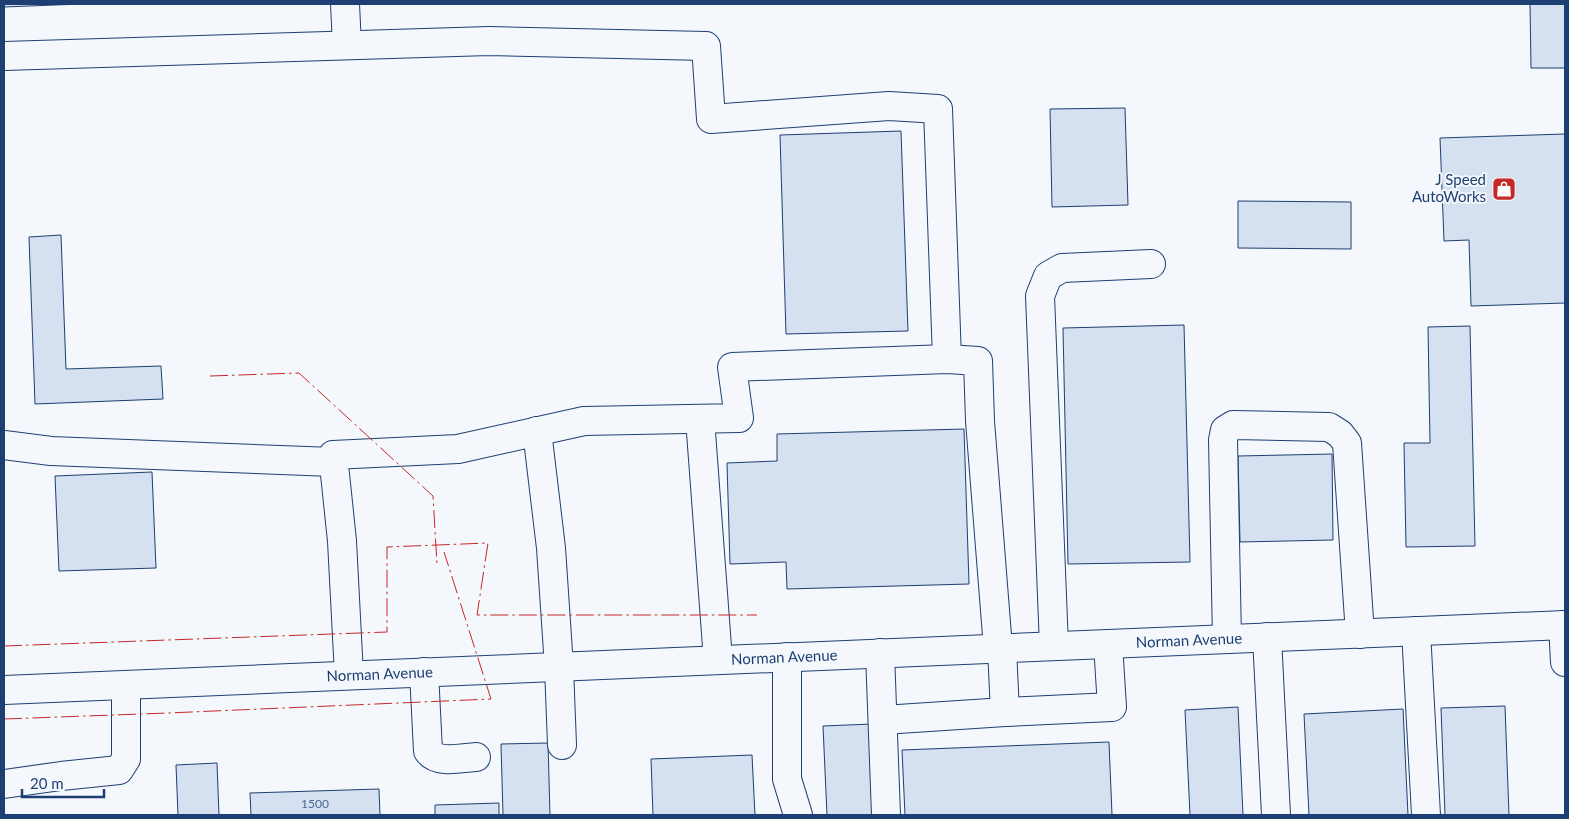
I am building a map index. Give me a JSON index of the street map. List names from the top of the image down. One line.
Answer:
{"streets":{"street":["Norman Avenue"]},"places":{"shop":["J Speed AutoWorks"]},"house_numbers":["1500"],"scale_bar":"20 m"}
